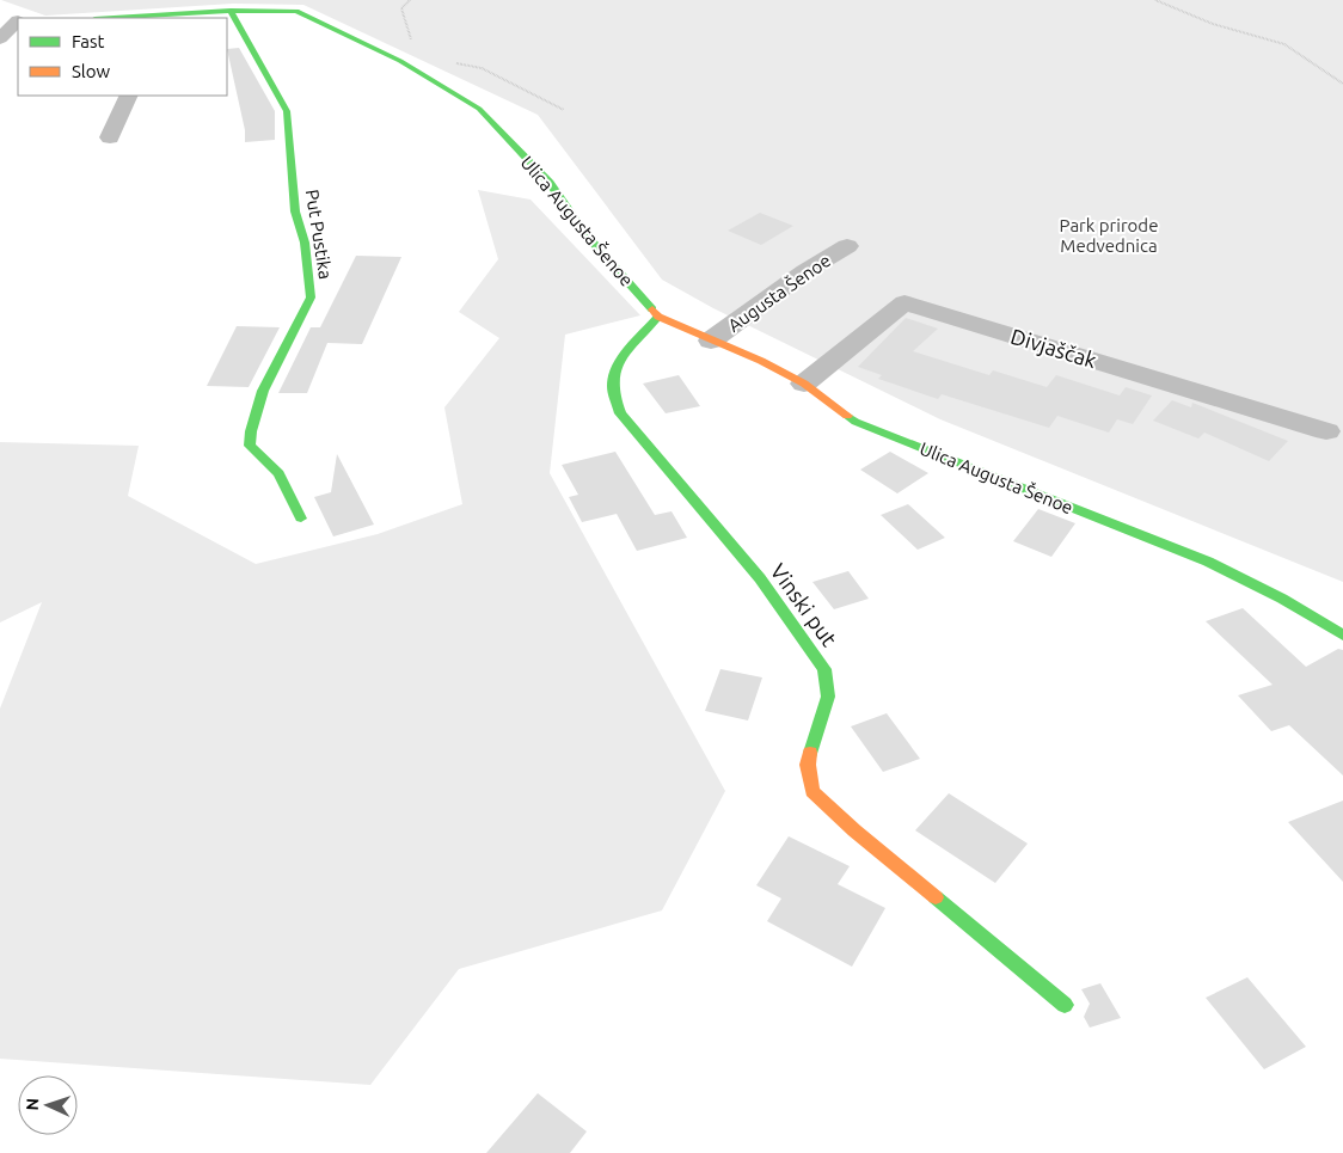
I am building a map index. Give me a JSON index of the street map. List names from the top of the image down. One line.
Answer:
{"streets":{"street":["Ulica Augusta Šenoe","Put Pustika","Augusta Šenoe","Divjaščak","Vinski put"]},"crossings":[["Ulica Augusta Šenoe","Put Pustika"],["Ulica Augusta Šenoe","Augusta Šenoe"],["Ulica Augusta Šenoe","Divjaščak"],["Ulica Augusta Šenoe","Vinski put"]],"parks":["Park prirode Medvednica"],"legend":["Fast","Slow"],"north":"left"}
